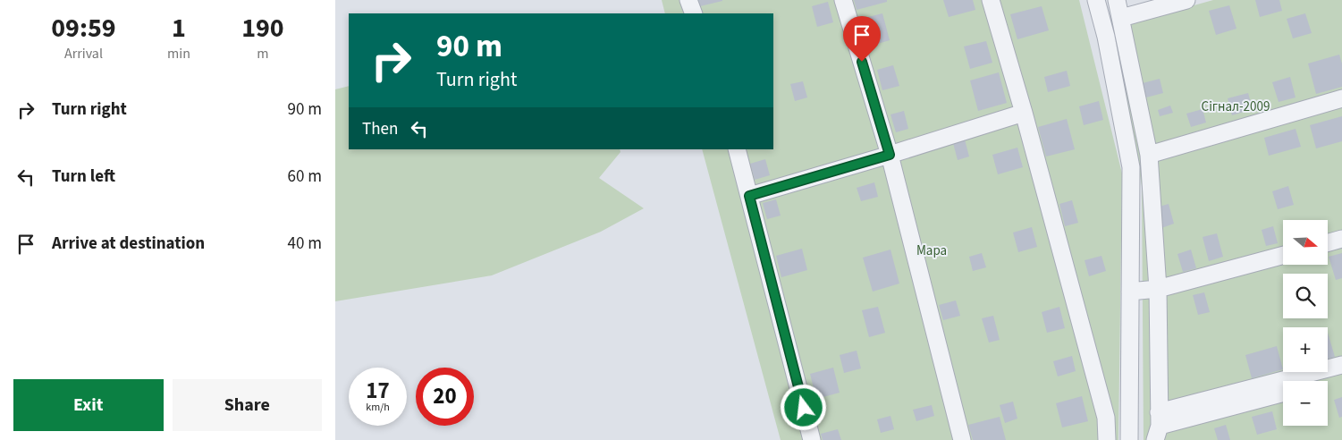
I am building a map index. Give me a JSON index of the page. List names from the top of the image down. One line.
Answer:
{"parks":["Сігнал-2009","Мара"],"north":"right","page":{"eta":["09:59","Arrival","1","min","190","m"],"turn":["90 m","Turn right"],"list":[{"name":"Turn right","value":"90 m"},{"name":"Turn left","value":"60 m"},{"name":"Arrive at destination","value":"40 m"}],"then":"Then","map_buttons":["+","−"],"speed":"17 km/h","limit":"20","buttons":["Exit","Share"]}}
